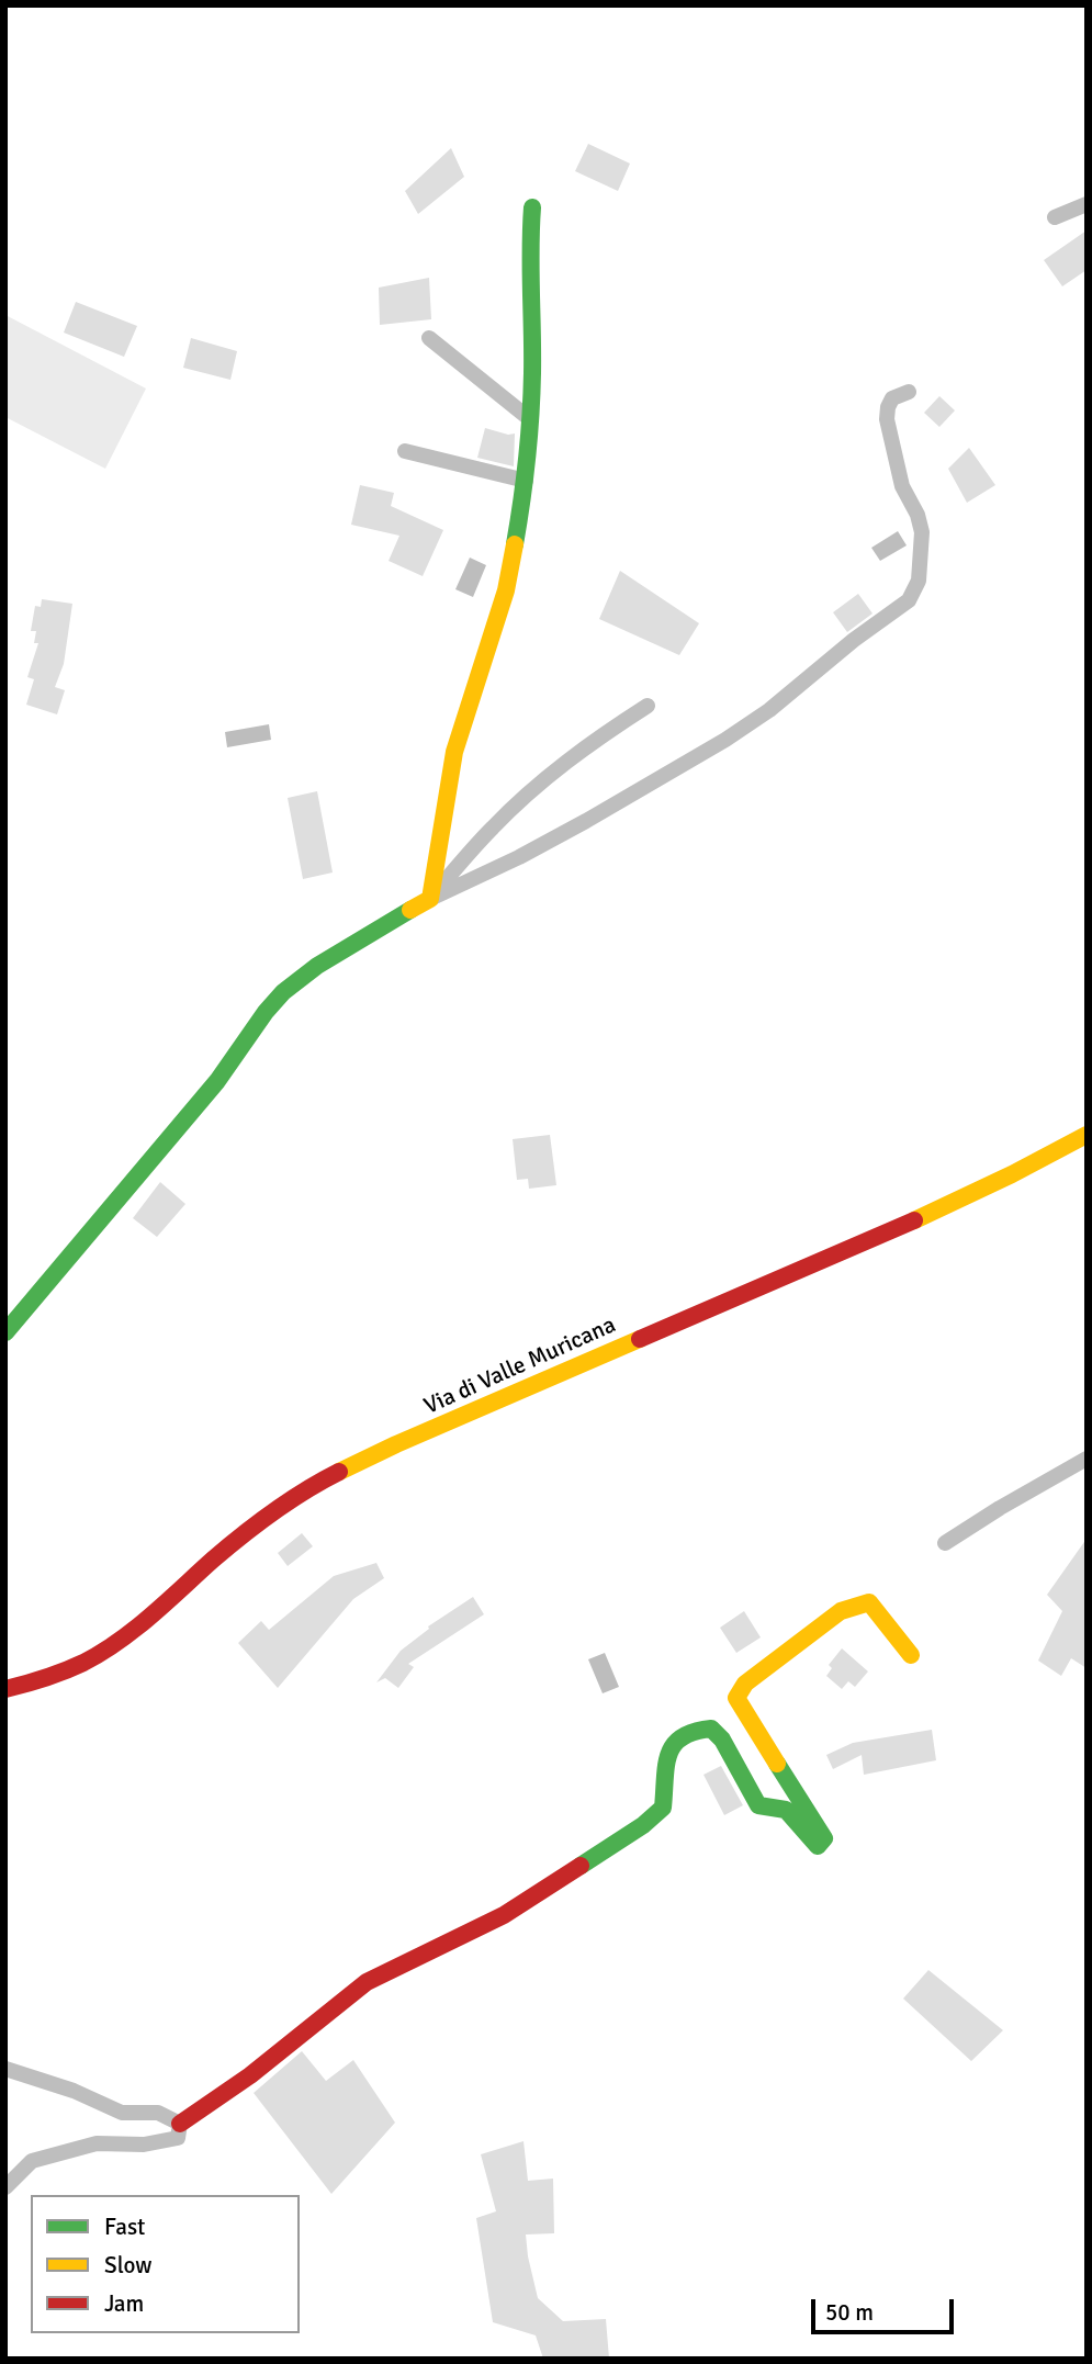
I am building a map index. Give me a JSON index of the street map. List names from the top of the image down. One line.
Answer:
{"streets":{"street":["Via di Valle Muricana"]},"legend":["Fast","Slow","Jam"],"scale_bar":"50 m"}
